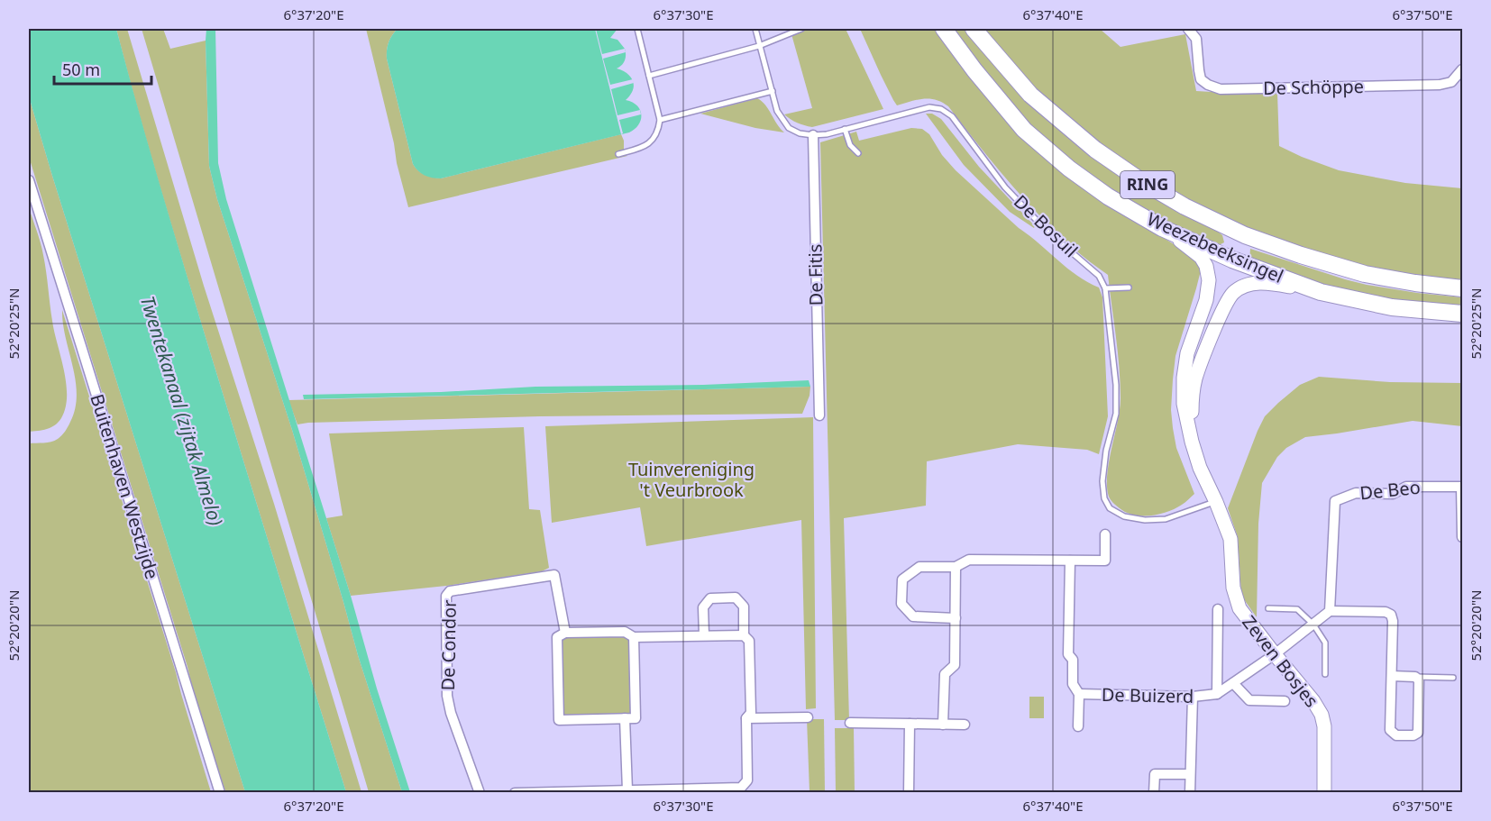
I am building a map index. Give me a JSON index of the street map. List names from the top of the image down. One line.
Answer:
{"streets":{"main road":["RING","Weezebeeksingel"],"street":["De Schöppe","De Fitis","Buitenhaven Westzijde","De Beo","De Condor","Zeven Bosjes","De Buizerd"],"lane":["De Bosuil"]},"crossings":[["De Bosuil","De Fitis"],["Weezebeeksingel","Zeven Bosjes"],["Zeven Bosjes","De Buizerd"]],"water":["Twentekanaal (zijtak Almelo)"],"parks":["Tuinvereniging 't Veurbrook"],"scale_bar":"50 m","coordinates":["6°37'20\"E","6°37'30\"E","6°37'40\"E","6°37'50\"E","52°20'25\"N","52°20'20\"N"]}
